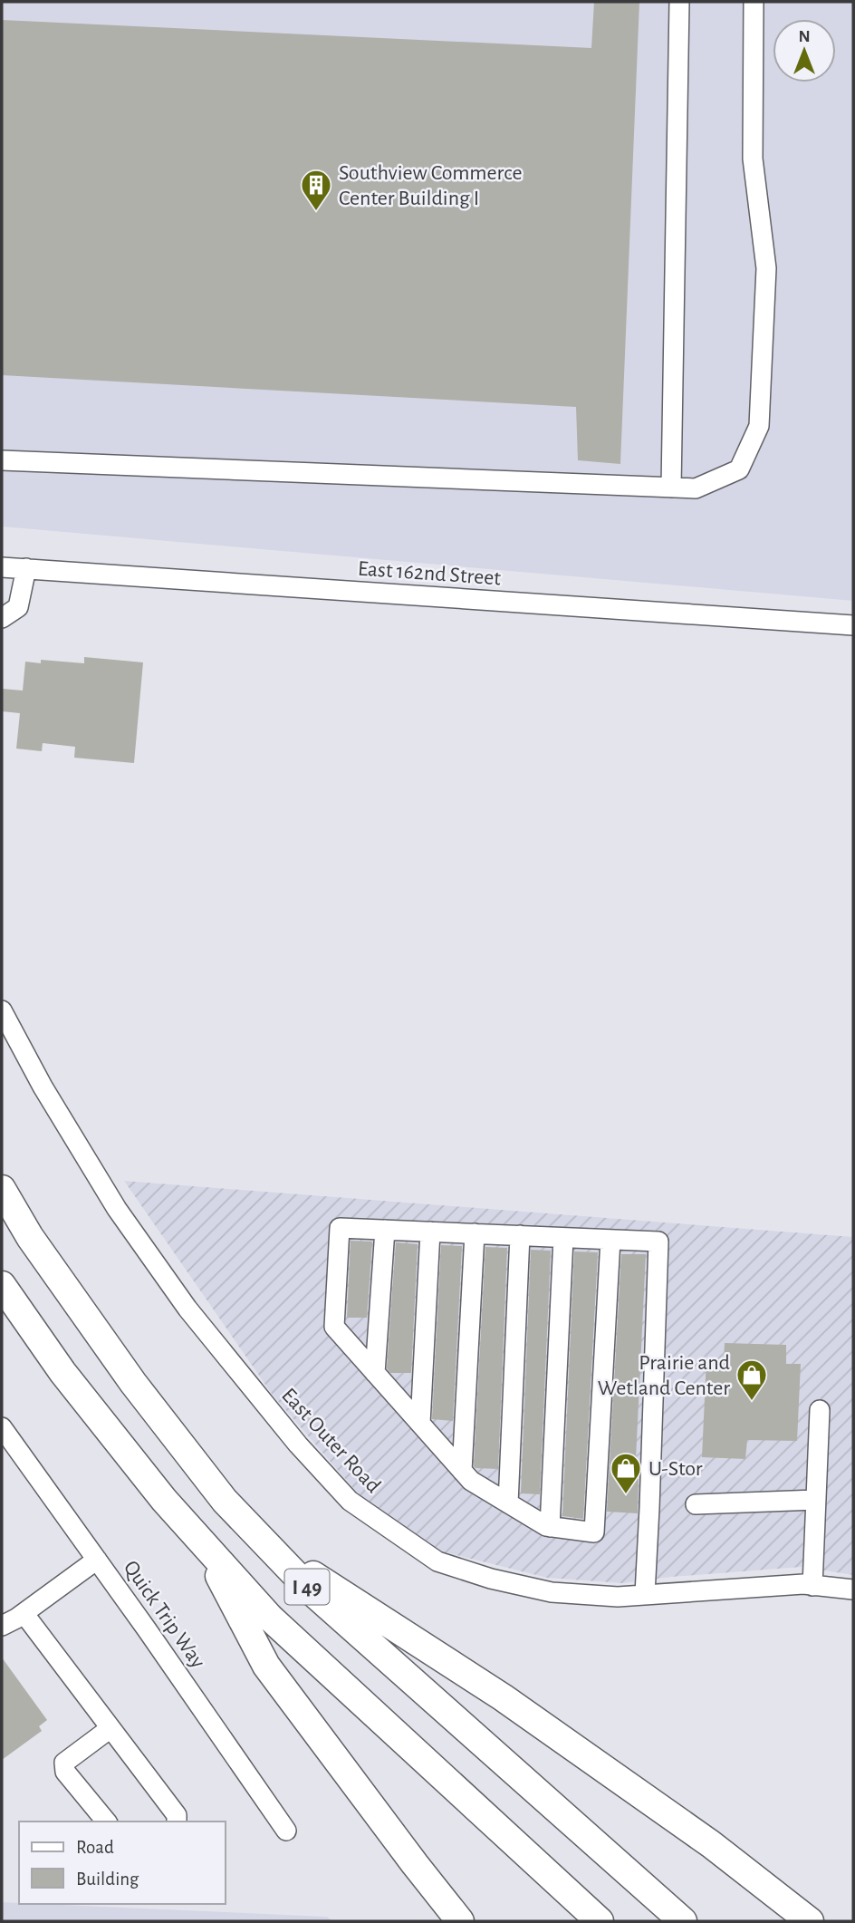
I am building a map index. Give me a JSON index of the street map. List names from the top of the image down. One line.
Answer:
{"streets":{"highway":["I 49"],"street":["East 162nd Street","East Outer Road","Quick Trip Way"]},"places":{"building":["Southview Commerce Center Building I"],"shop":["Prairie and Wetland Center","U-Stor"]},"legend":["Road","Building"],"north":"top"}
